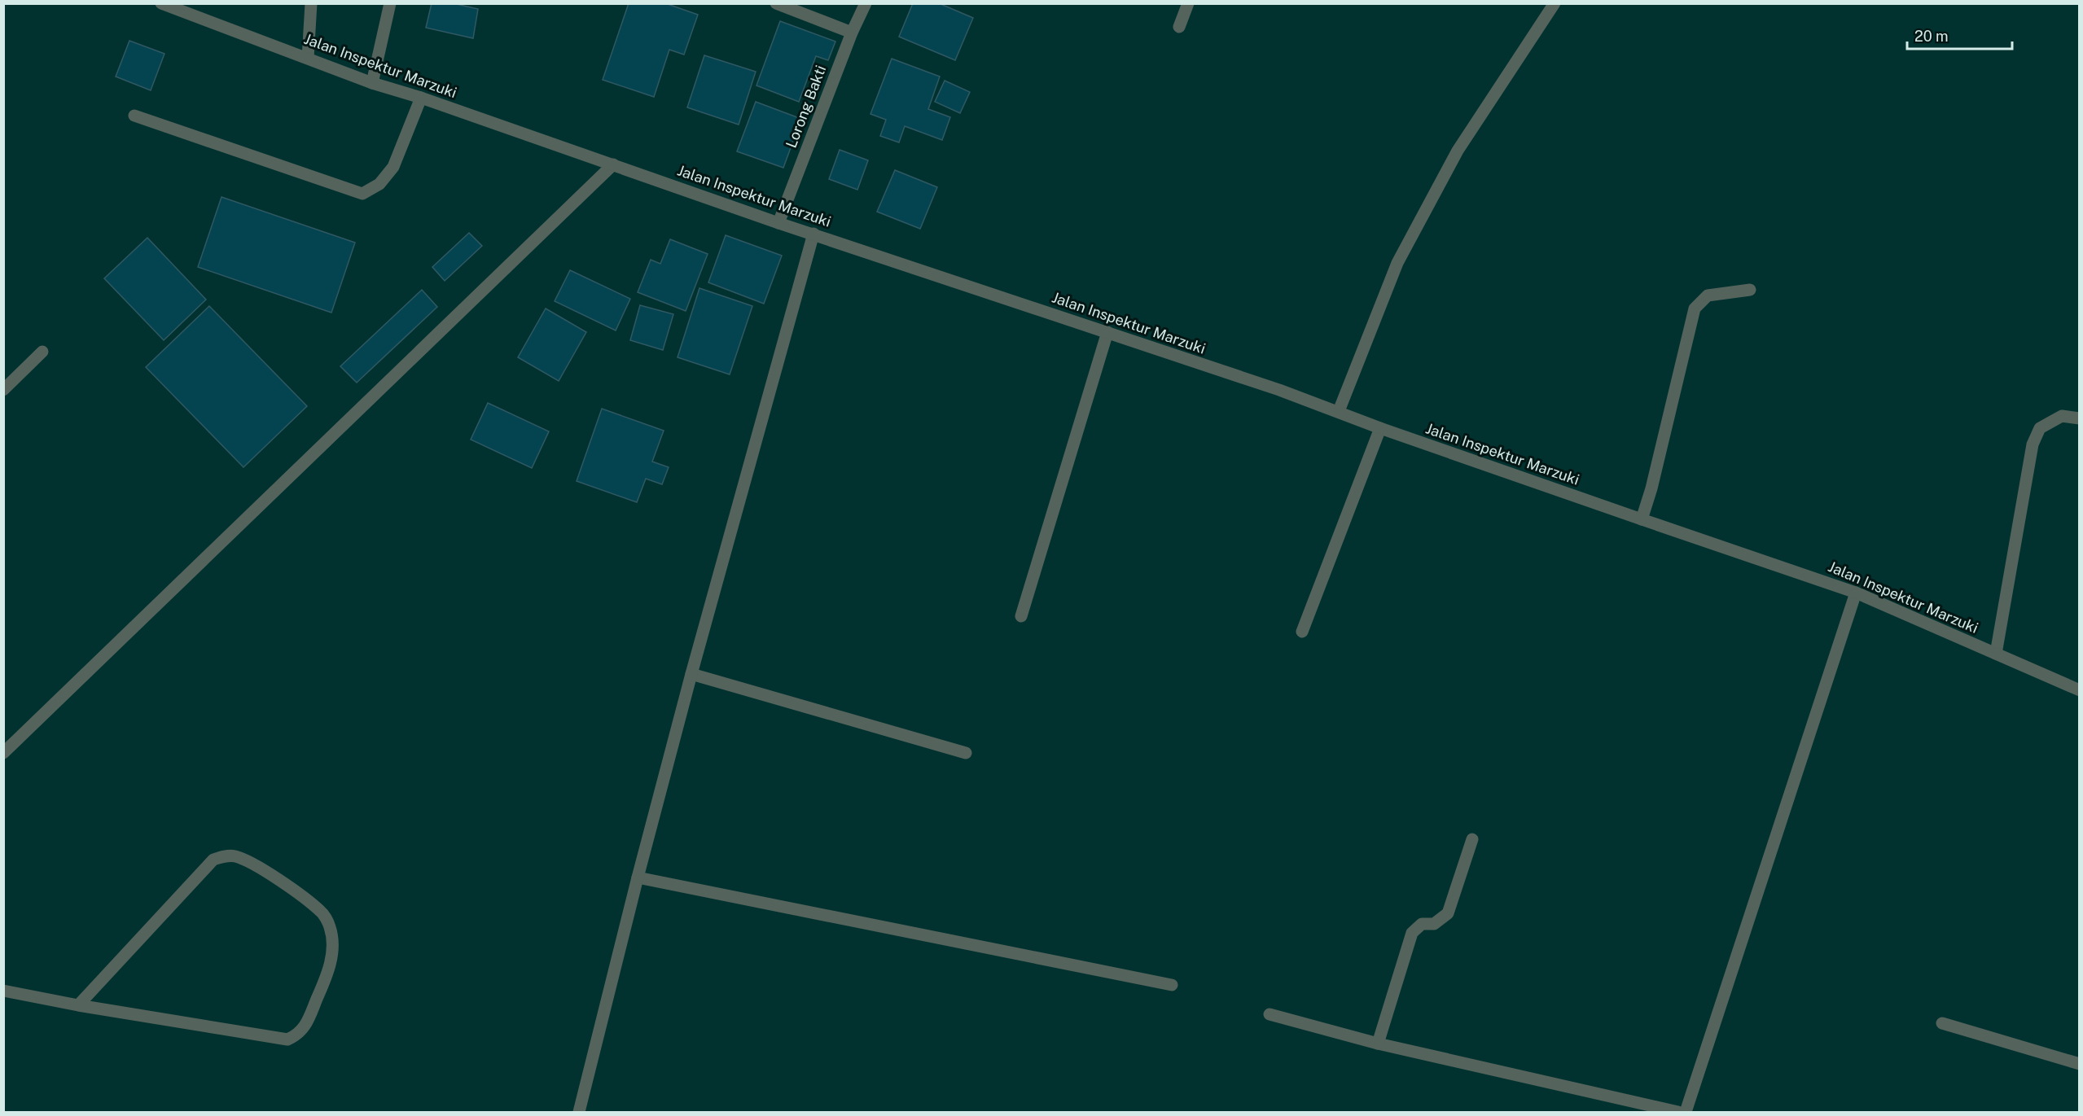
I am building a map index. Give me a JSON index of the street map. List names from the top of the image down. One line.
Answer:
{"streets":{"street":["Jalan Inspektur Marzuki","Lorong Bakti"]},"crossings":[["Jalan Inspektur Marzuki","Lorong Bakti"]],"scale_bar":"20 m"}
